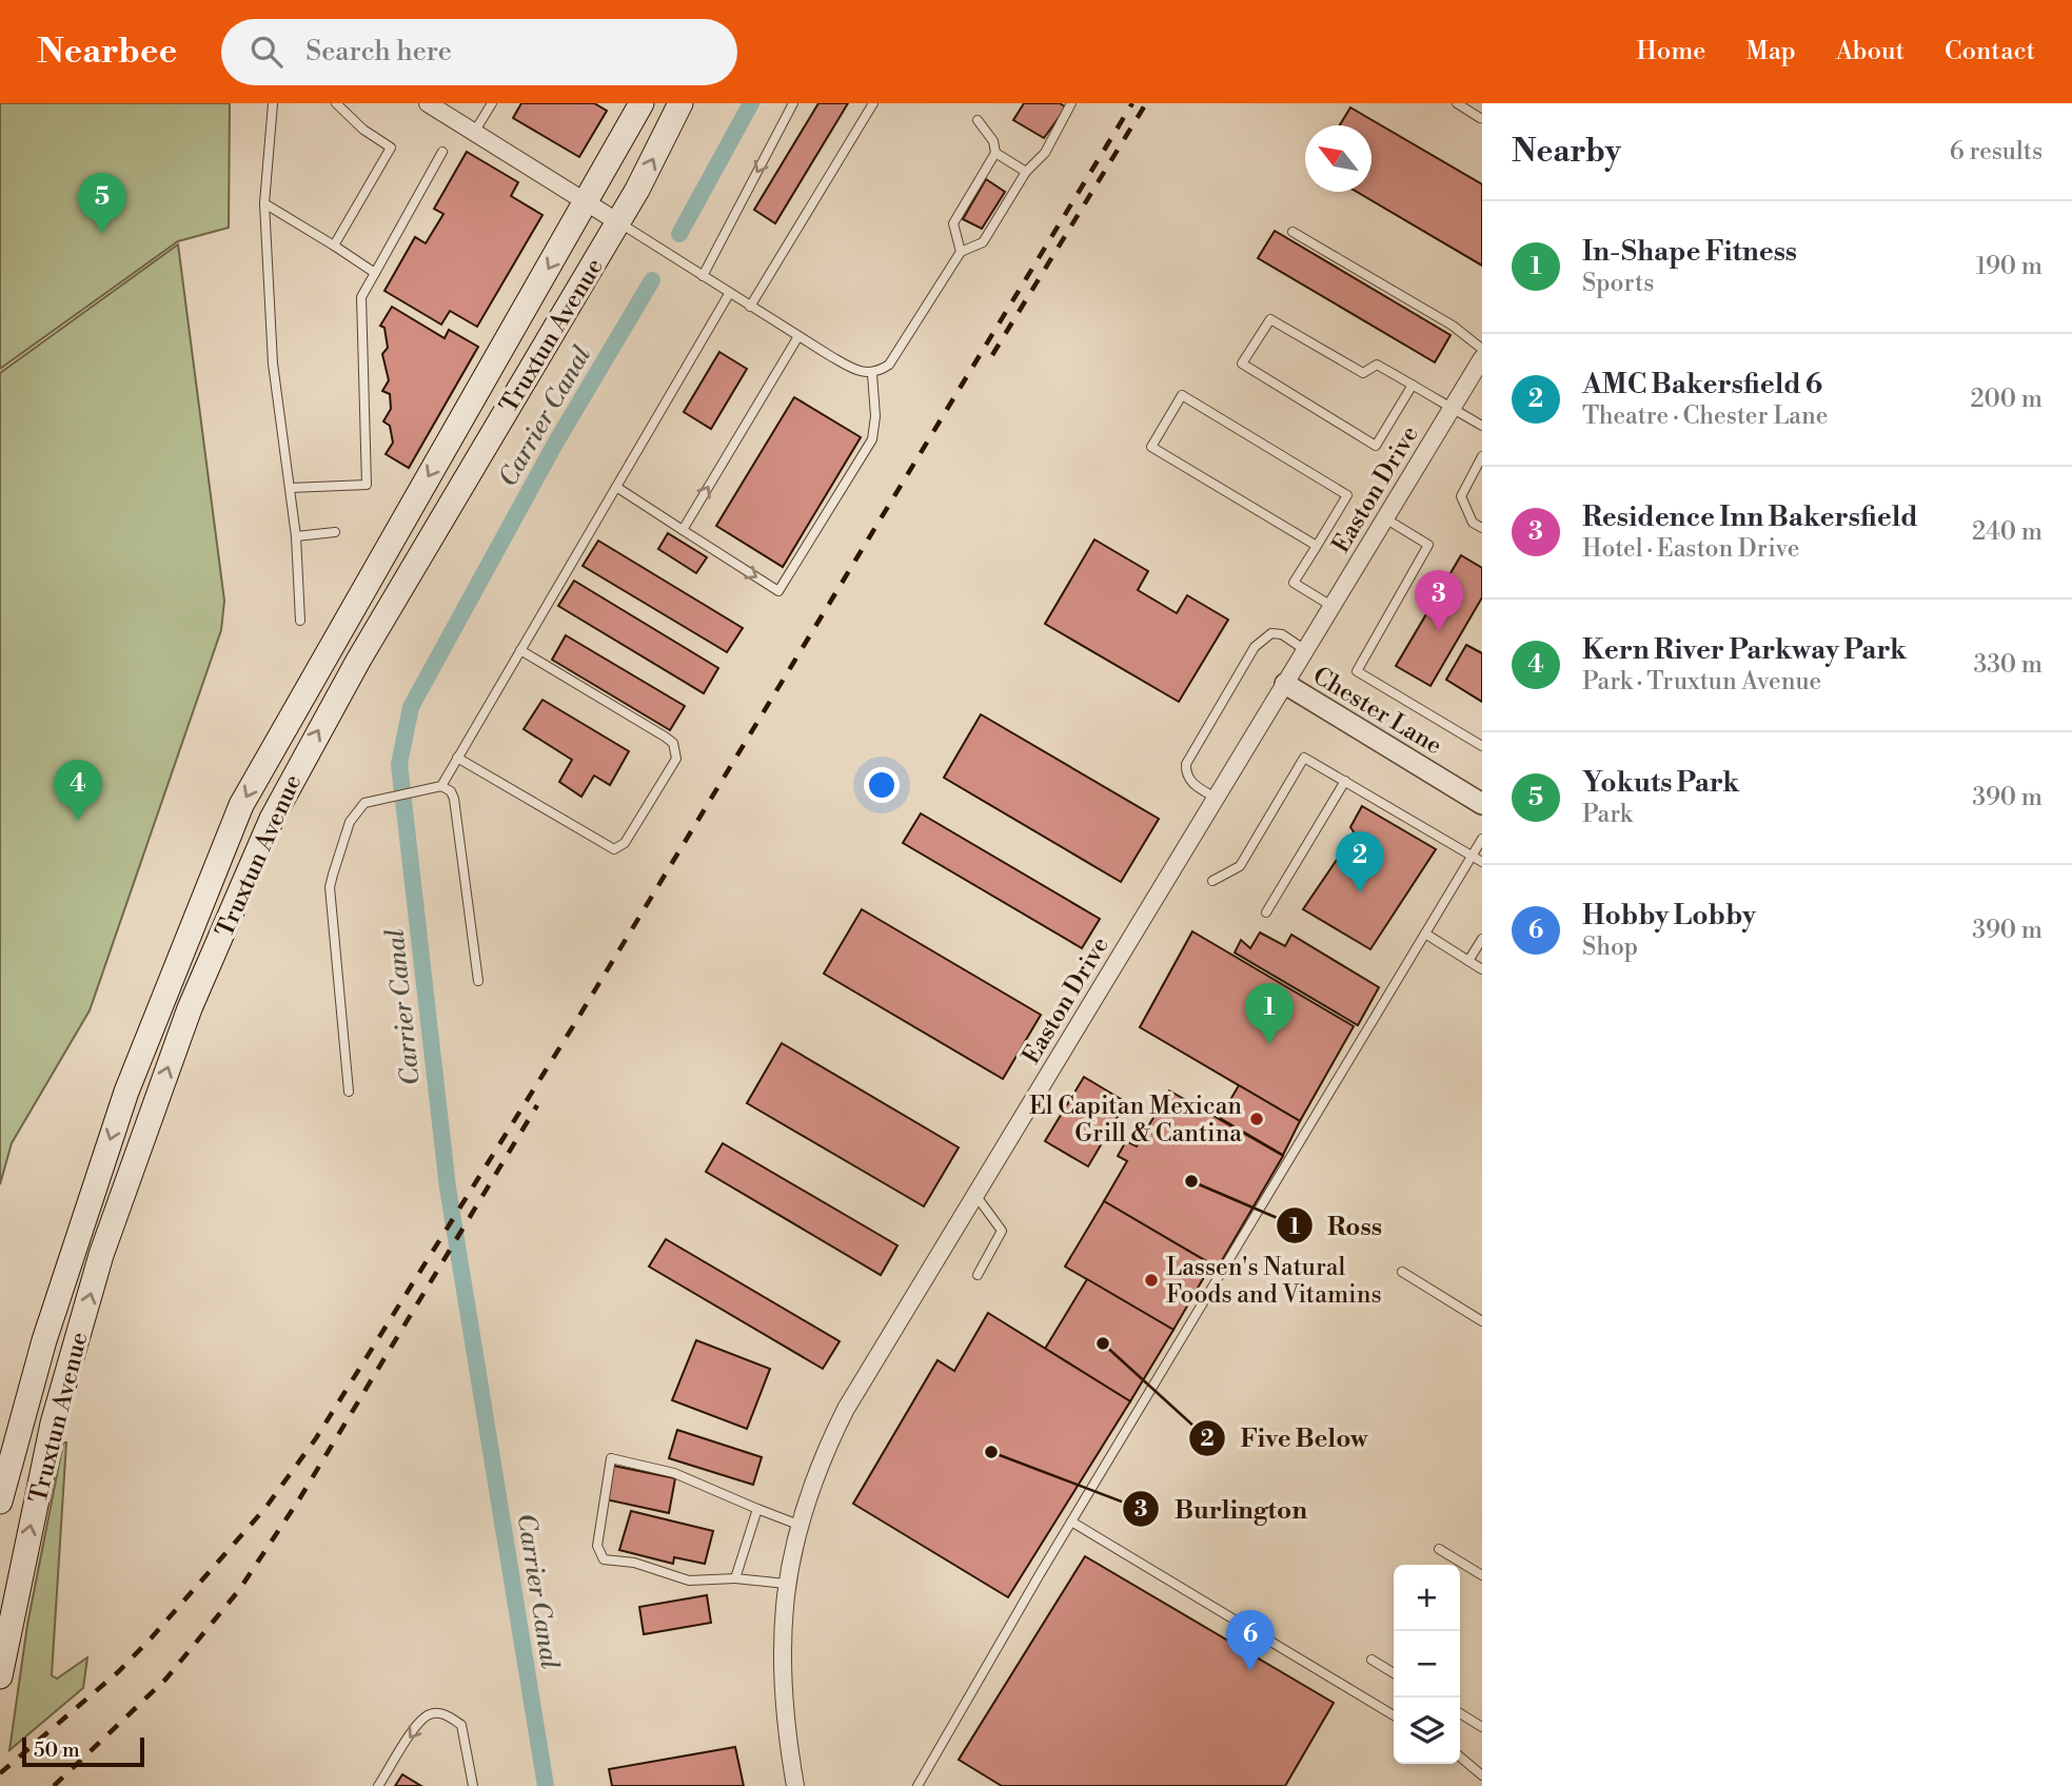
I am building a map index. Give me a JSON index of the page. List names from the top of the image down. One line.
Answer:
{"streets":{"main road":["Truxtun Avenue"],"street":["Easton Drive","Chester Lane"]},"crossings":[["Easton Drive","Chester Lane"]],"water":["Carrier Canal"],"places":["El Capitan Mexican Grill & Cantina","Ross","Lassen's Natural Foods and Vitamins","Five Below","Burlington"],"scale_bar":"50 m","north":"top left","page":{"header":"Nearbee","search":"Search here","nav":["Home","Map","About","Contact"],"heading":["Nearby","6 results"],"pins":["5","3","4","2","1","6"],"list":[{"mark":"1","name":"In-Shape Fitness","note":"Sports","value":"190 m"},{"mark":"2","name":"AMC Bakersfield 6","note":"Theatre · Chester Lane","value":"200 m"},{"mark":"3","name":"Residence Inn Bakersfield","note":"Hotel · Easton Drive","value":"240 m"},{"mark":"4","name":"Kern River Parkway Park","note":"Park · Truxtun Avenue","value":"330 m"},{"mark":"5","name":"Yokuts Park","note":"Park","value":"390 m"},{"mark":"6","name":"Hobby Lobby","note":"Shop","value":"390 m"}],"map_buttons":["+","−"],"scale":"50 m"}}
